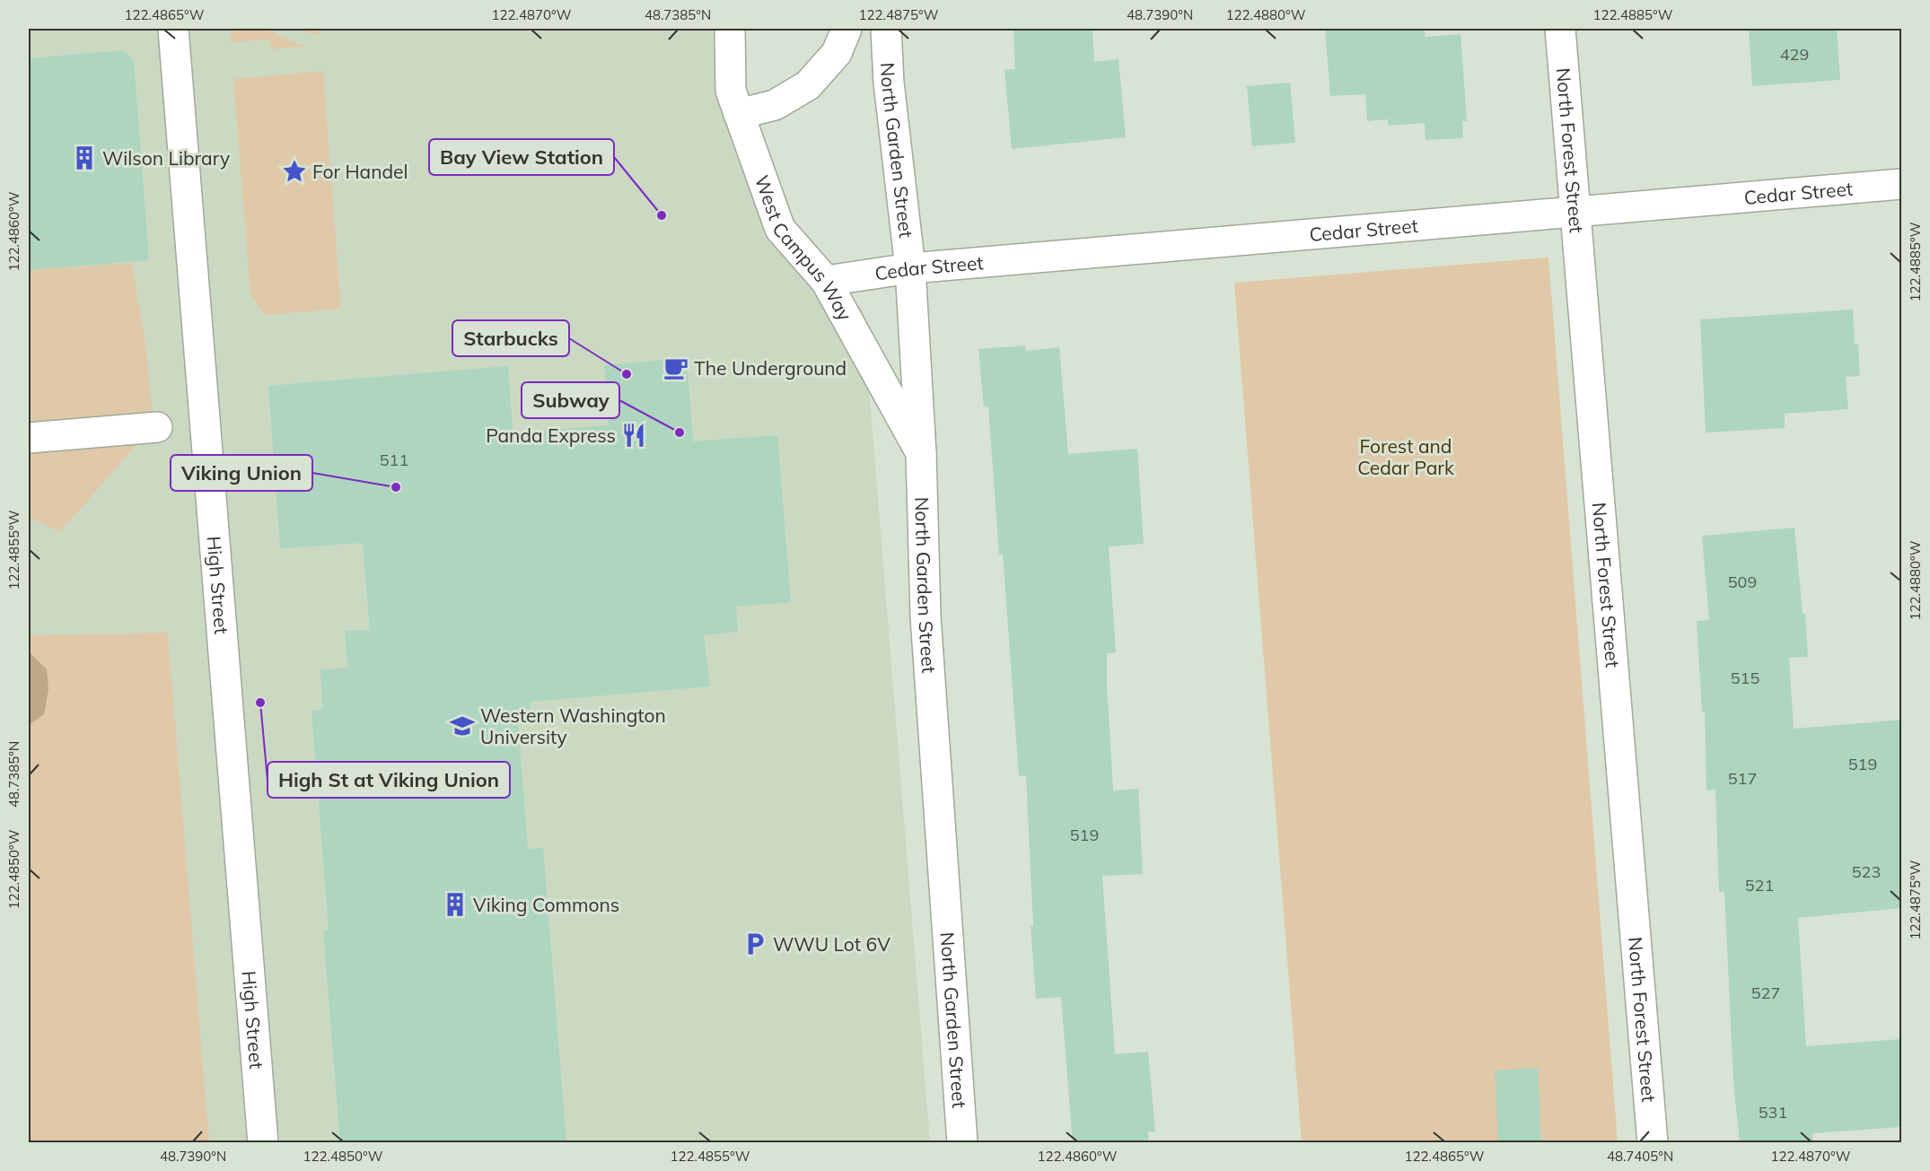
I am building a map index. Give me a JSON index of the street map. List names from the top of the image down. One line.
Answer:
{"streets":{"street":["North Garden Street","North Forest Street","Cedar Street","West Campus Way","High Street"]},"crossings":[["North Garden Street","Cedar Street"],["North Garden Street","West Campus Way"],["North Forest Street","Cedar Street"],["Cedar Street","West Campus Way"]],"parks":["Forest and Cedar Park"],"places":{"building":["Wilson Library","Viking Commons"],"place":["For Handel"],"other":["Bay View Station","Starbucks","Subway","Viking Union","High St at Viking Union"],"cafe":["The Underground"],"restaurant":["Panda Express"],"school or university":["Western Washington University"],"parking":["WWU Lot 6V"]},"house_numbers":["429","511","509","515","519","517","519","523","521","527","531"],"coordinates":["122.4865°W","122.4870°W","48.7385°N","122.4875°W","48.7390°N","122.4880°W","122.4885°W","122.4860°W","122.4855°W","122.4850°W","48.7405°N"]}
